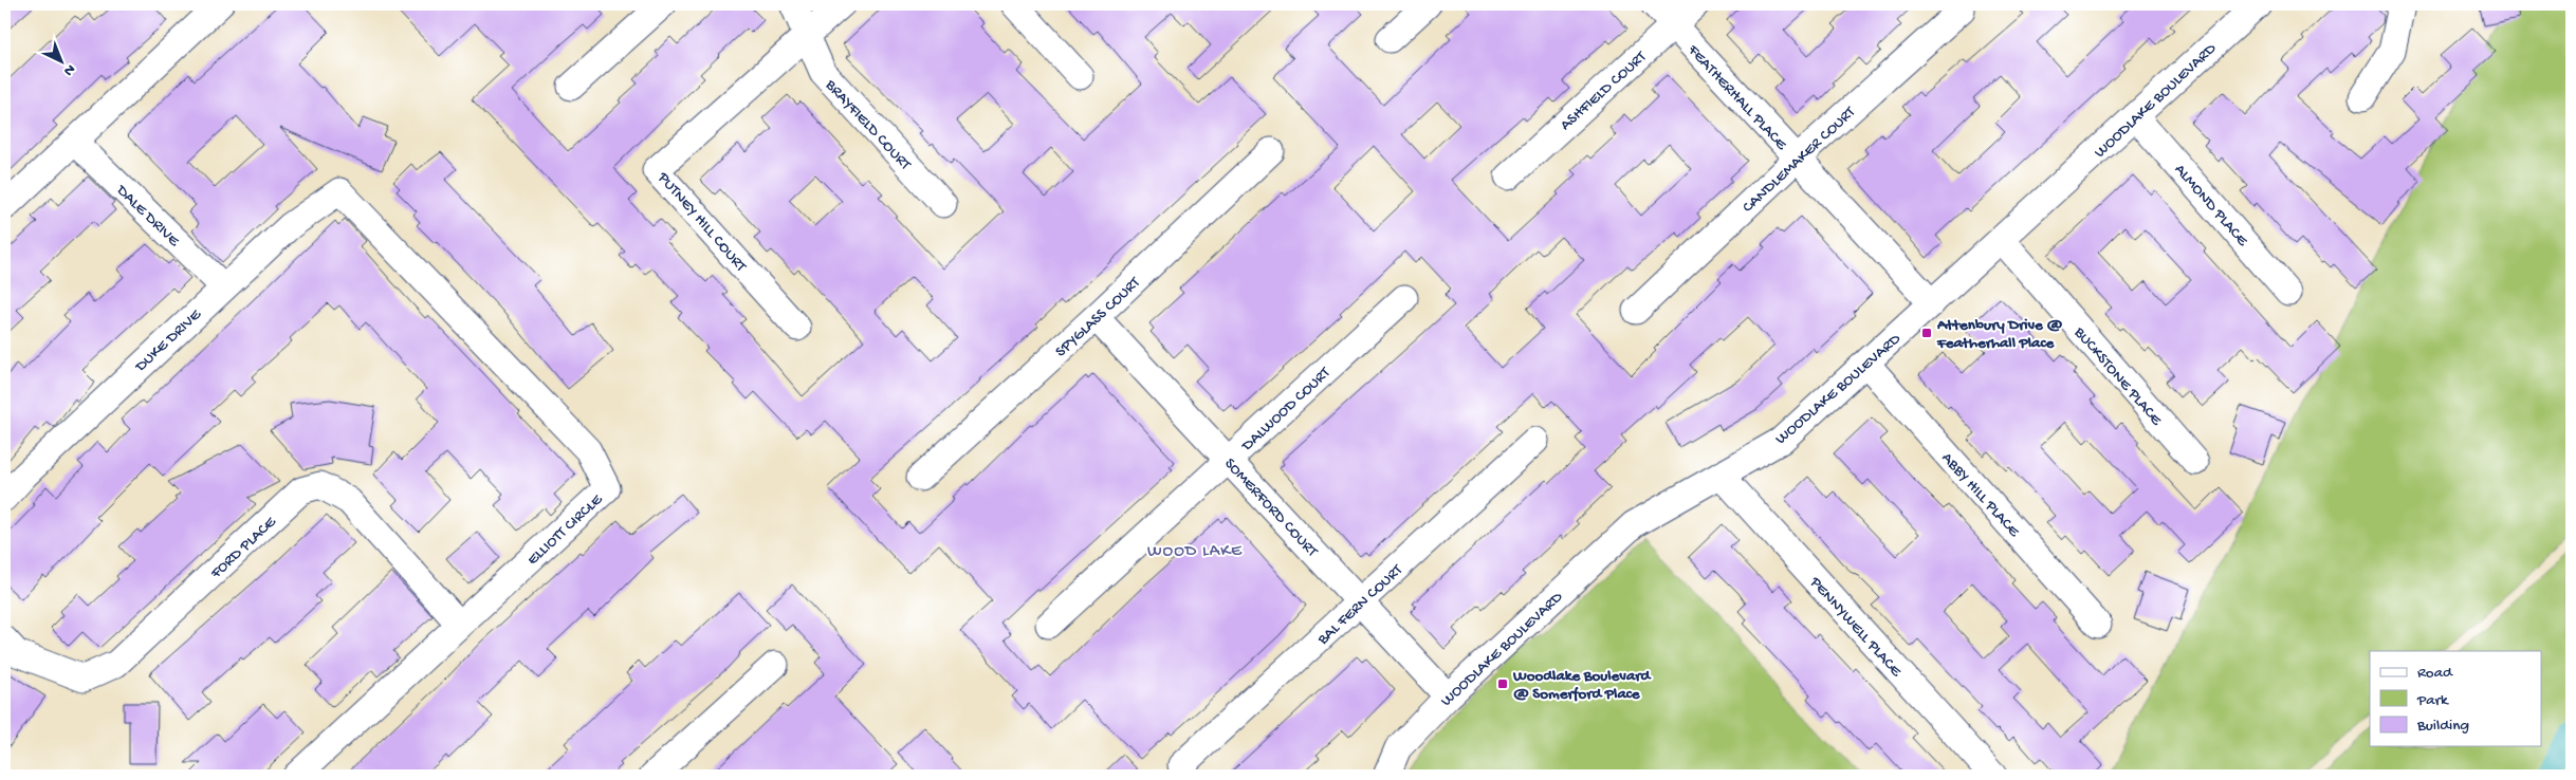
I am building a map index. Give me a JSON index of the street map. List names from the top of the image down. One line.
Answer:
{"streets":{"street":["ASHFIELD COURT","FEATHERHALL PLACE","WOODLAKE BOULEVARD","BRAYFIELD COURT","CANDLEMAKER COURT","ALMOND PLACE","DALE DRIVE","PUTNEY HILL COURT","SPYGLASS COURT","DUKE DRIVE","BUCKSTONE PLACE","DALWOOD COURT","ABBY HILL PLACE","SOMERFORD COURT","ELLIOTT CIRCLE","FORD PLACE","BAL FERN COURT","PENNYWELL PLACE"]},"crossings":[["ASHFIELD COURT","FEATHERHALL PLACE"],["FEATHERHALL PLACE","WOODLAKE BOULEVARD"],["FEATHERHALL PLACE","CANDLEMAKER COURT"],["WOODLAKE BOULEVARD","ALMOND PLACE"],["WOODLAKE BOULEVARD","BUCKSTONE PLACE"],["WOODLAKE BOULEVARD","ABBY HILL PLACE"],["WOODLAKE BOULEVARD","SOMERFORD COURT"],["WOODLAKE BOULEVARD","PENNYWELL PLACE"],["BRAYFIELD COURT","PUTNEY HILL COURT"],["DALE DRIVE","DUKE DRIVE"],["SPYGLASS COURT","SOMERFORD COURT"],["DUKE DRIVE","ELLIOTT CIRCLE"],["DALWOOD COURT","SOMERFORD COURT"],["SOMERFORD COURT","BAL FERN COURT"],["ELLIOTT CIRCLE","FORD PLACE"]],"districts":["WOOD LAKE"],"places":{"transit":["Attenbury Drive @ Featherhall Place","Woodlake Boulevard @ Somerford Place"]},"legend":["Road","Park","Building"],"north":"bottom right"}
